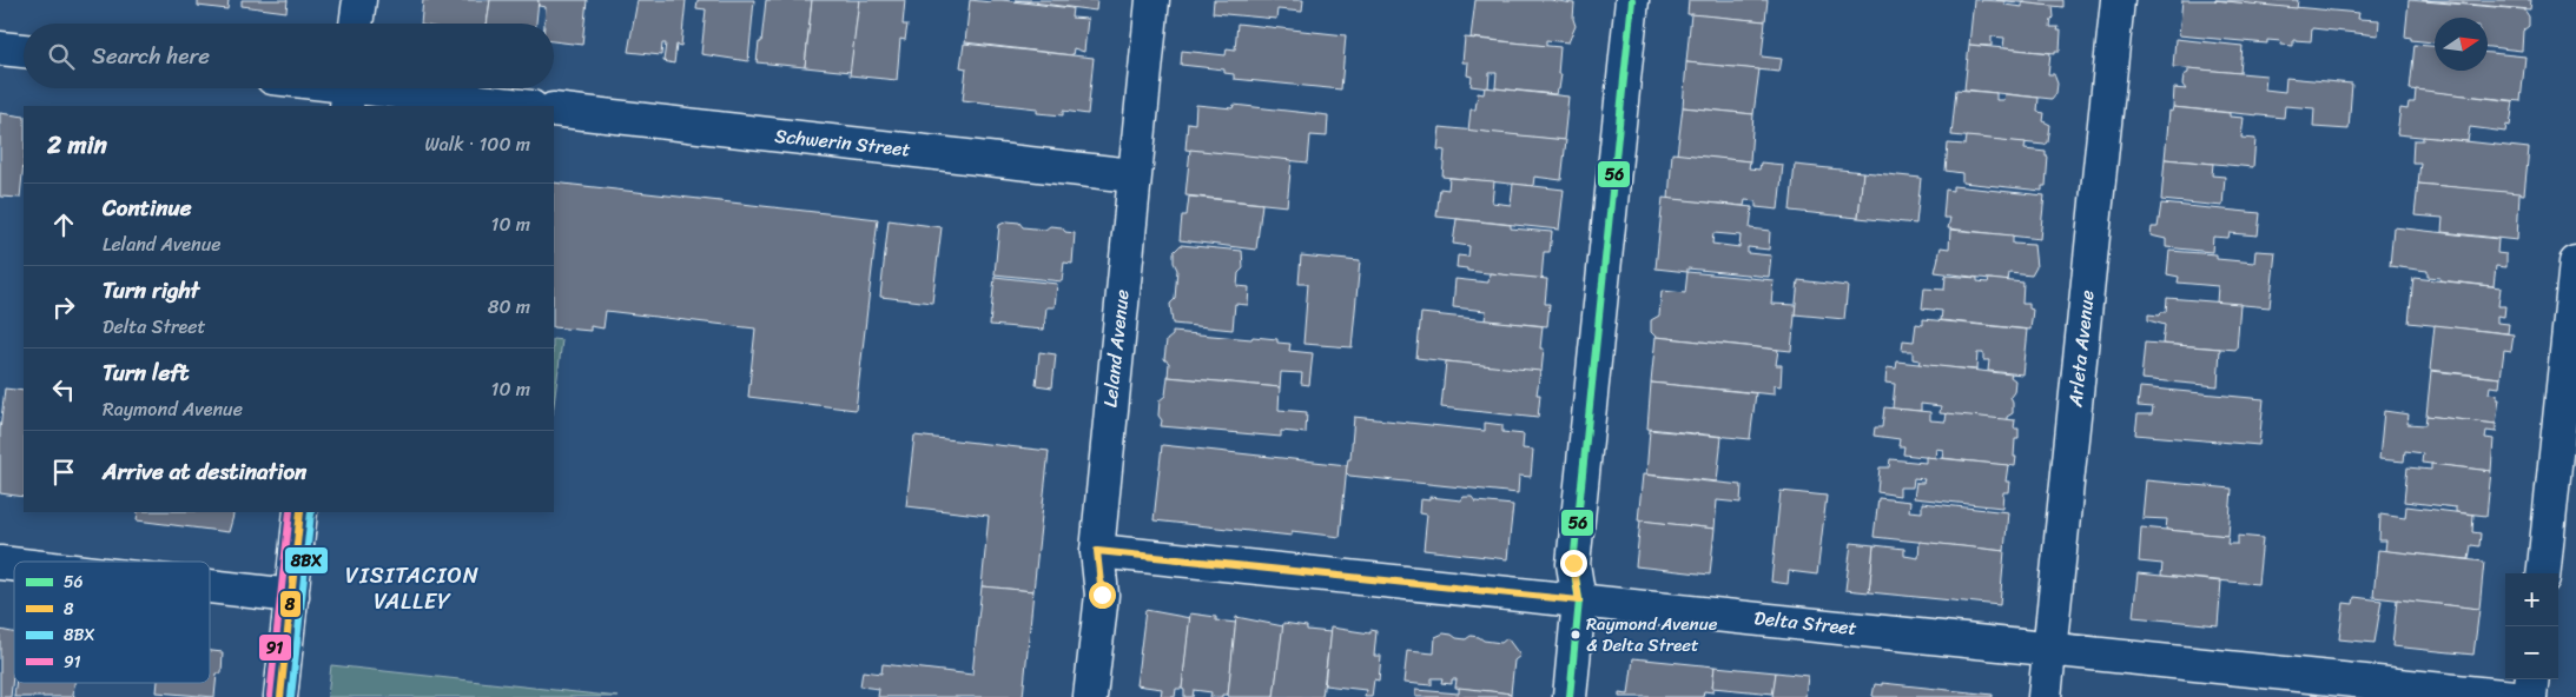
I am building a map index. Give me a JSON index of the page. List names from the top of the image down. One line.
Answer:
{"streets":{"street":["Schwerin Street","Leland Avenue","Arleta Avenue","Delta Street"]},"crossings":[["Schwerin Street","Leland Avenue"],["Leland Avenue","Delta Street"],["Arleta Avenue","Delta Street"]],"districts":["VISITACION VALLEY"],"places":["Raymond Avenue & Delta Street"],"lines":["transit line 56","transit line 8","transit line 8BX","transit line 91"],"legend":["56","8","8BX","91"],"north":"right","page":{"search":"Search here","heading":["2 min","Walk · 100 m"],"list":[["Continue","Leland Avenue","10 m"],["Turn right","Delta Street","80 m"],["Turn left","Raymond Avenue","10 m"],"Arrive at destination"],"map_buttons":["+","−"]}}
